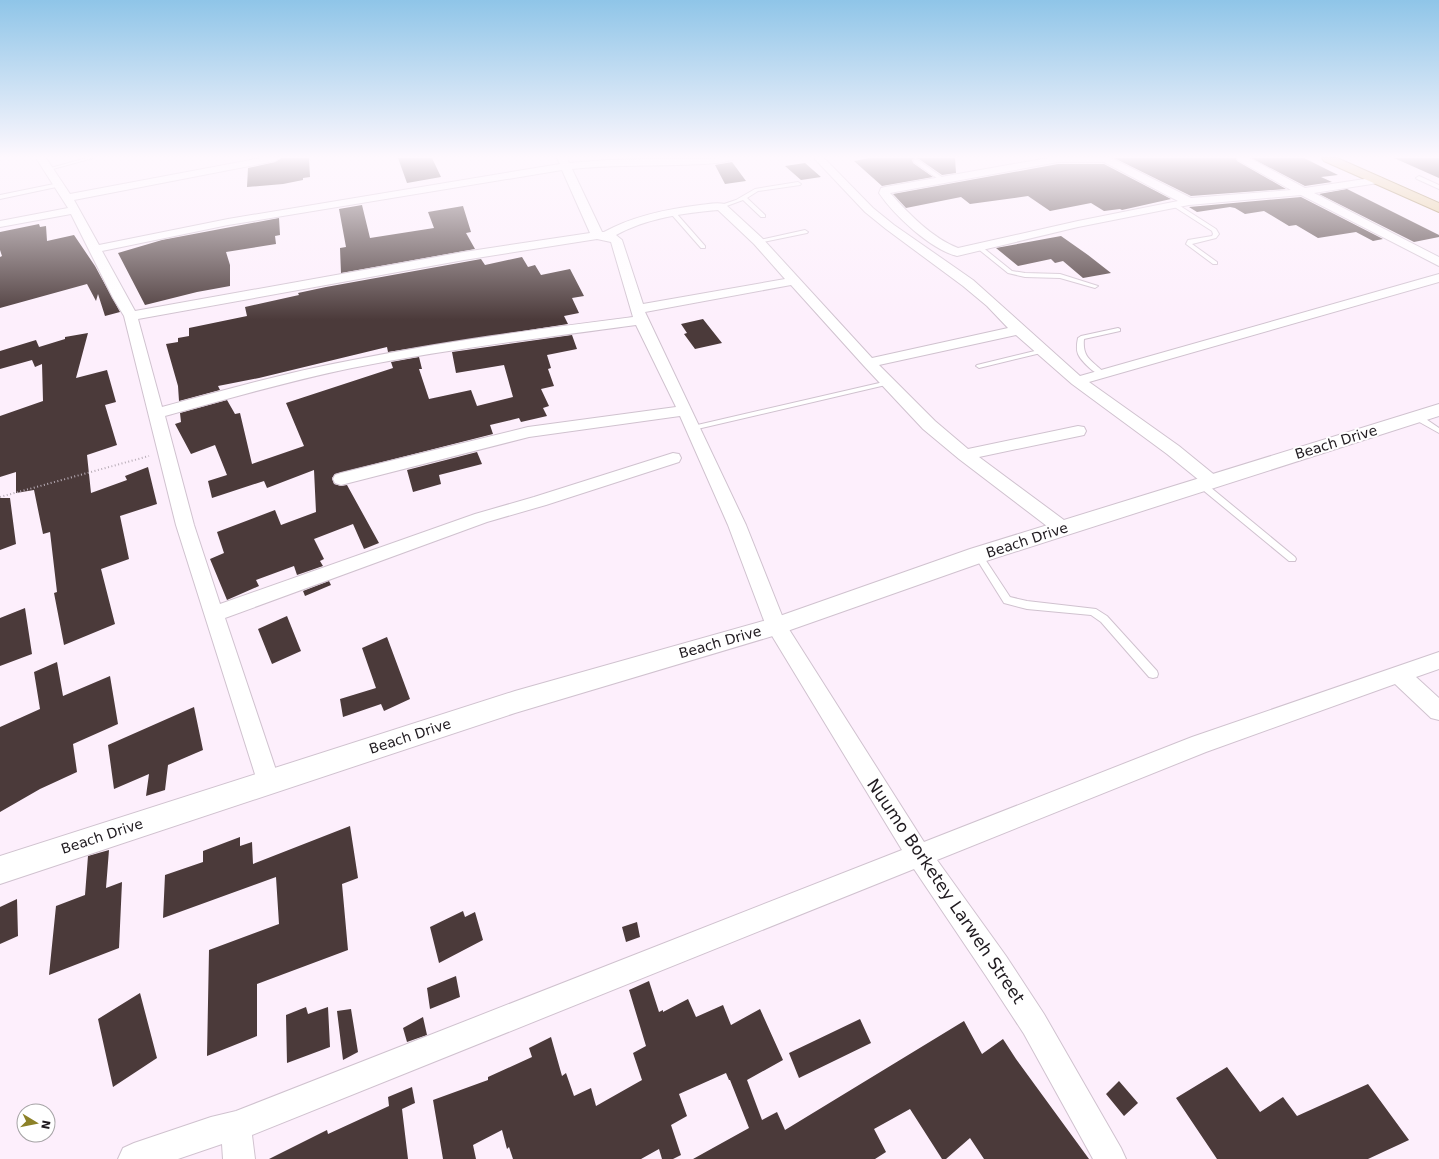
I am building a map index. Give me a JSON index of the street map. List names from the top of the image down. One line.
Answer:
{"streets":{"street":["Beach Drive","Nuumo Borketey Larweh Street"]},"crossings":[["Beach Drive","Nuumo Borketey Larweh Street"]],"north":"right"}
